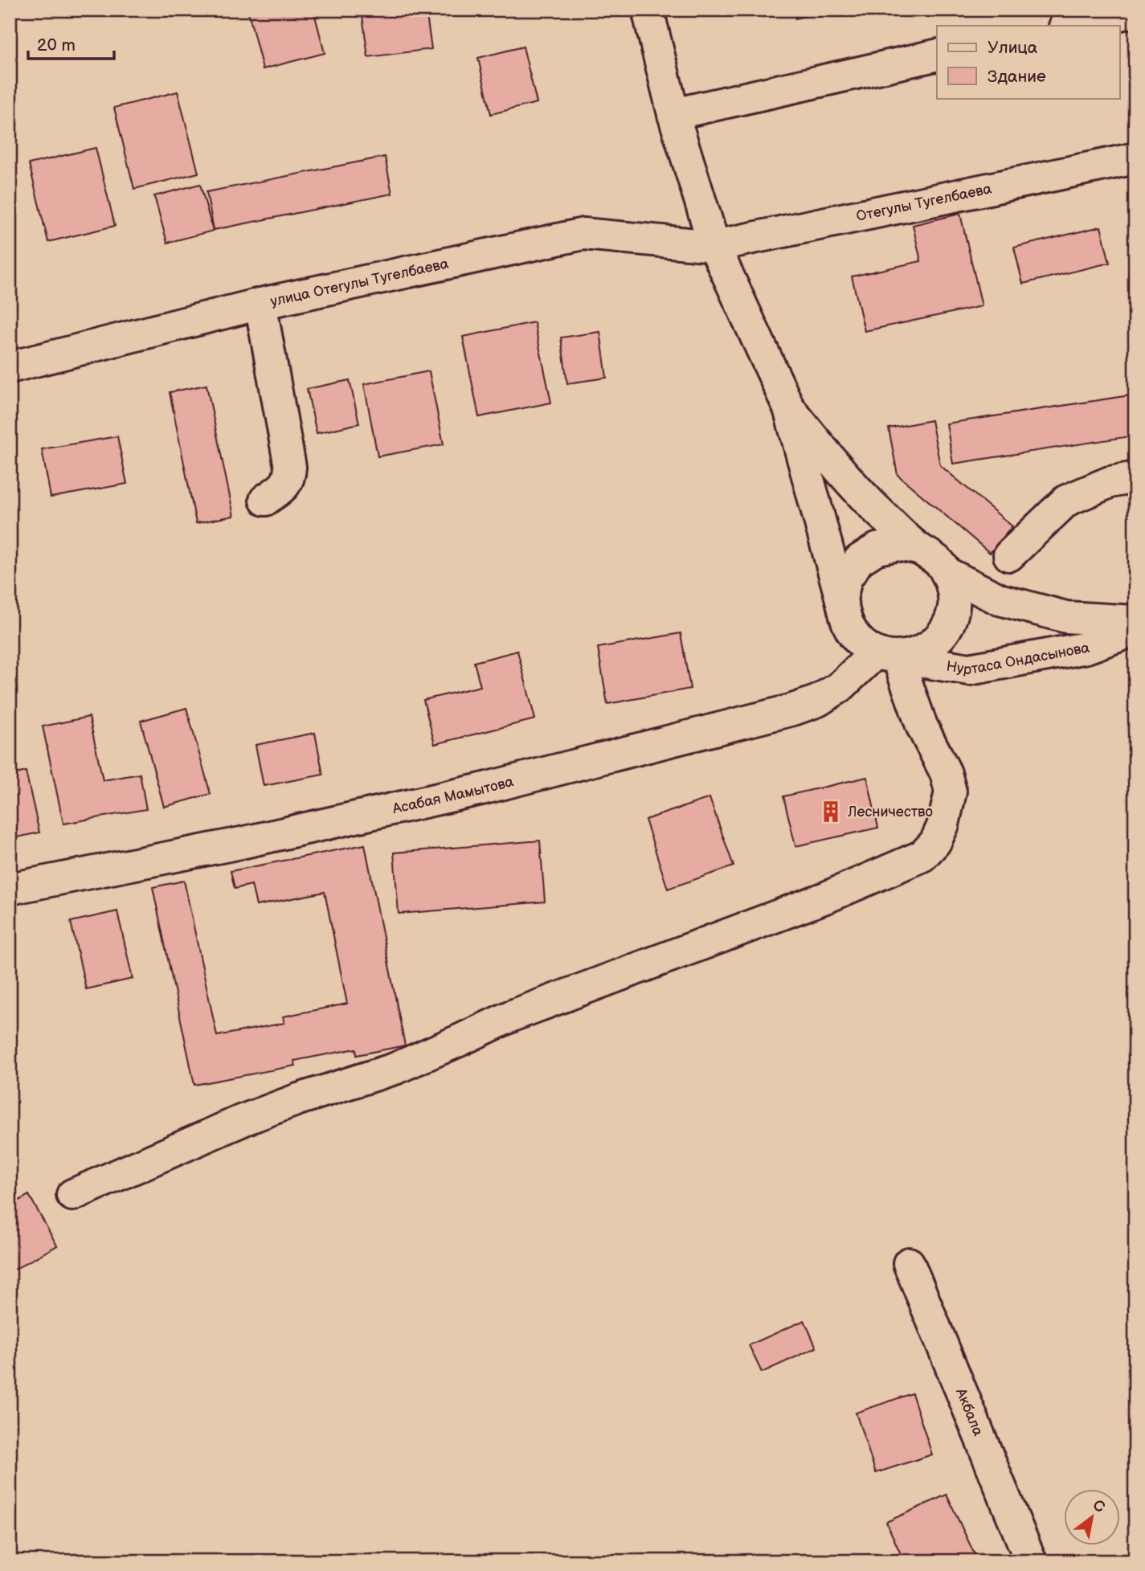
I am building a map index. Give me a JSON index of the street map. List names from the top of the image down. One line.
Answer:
{"streets":{"street":["Отегулы Тугелбаева","улица Отегулы Тугелбаева","Нуртаса Ондасынова","Асабая Мамытова","Акбала"]},"crossings":[["Отегулы Тугелбаева","улица Отегулы Тугелбаева"],["Нуртаса Ондасынова","Асабая Мамытова"]],"places":{"building":["Лесничество"]},"legend":["Улица","Здание"],"scale_bar":"20 m","north":"top right"}
